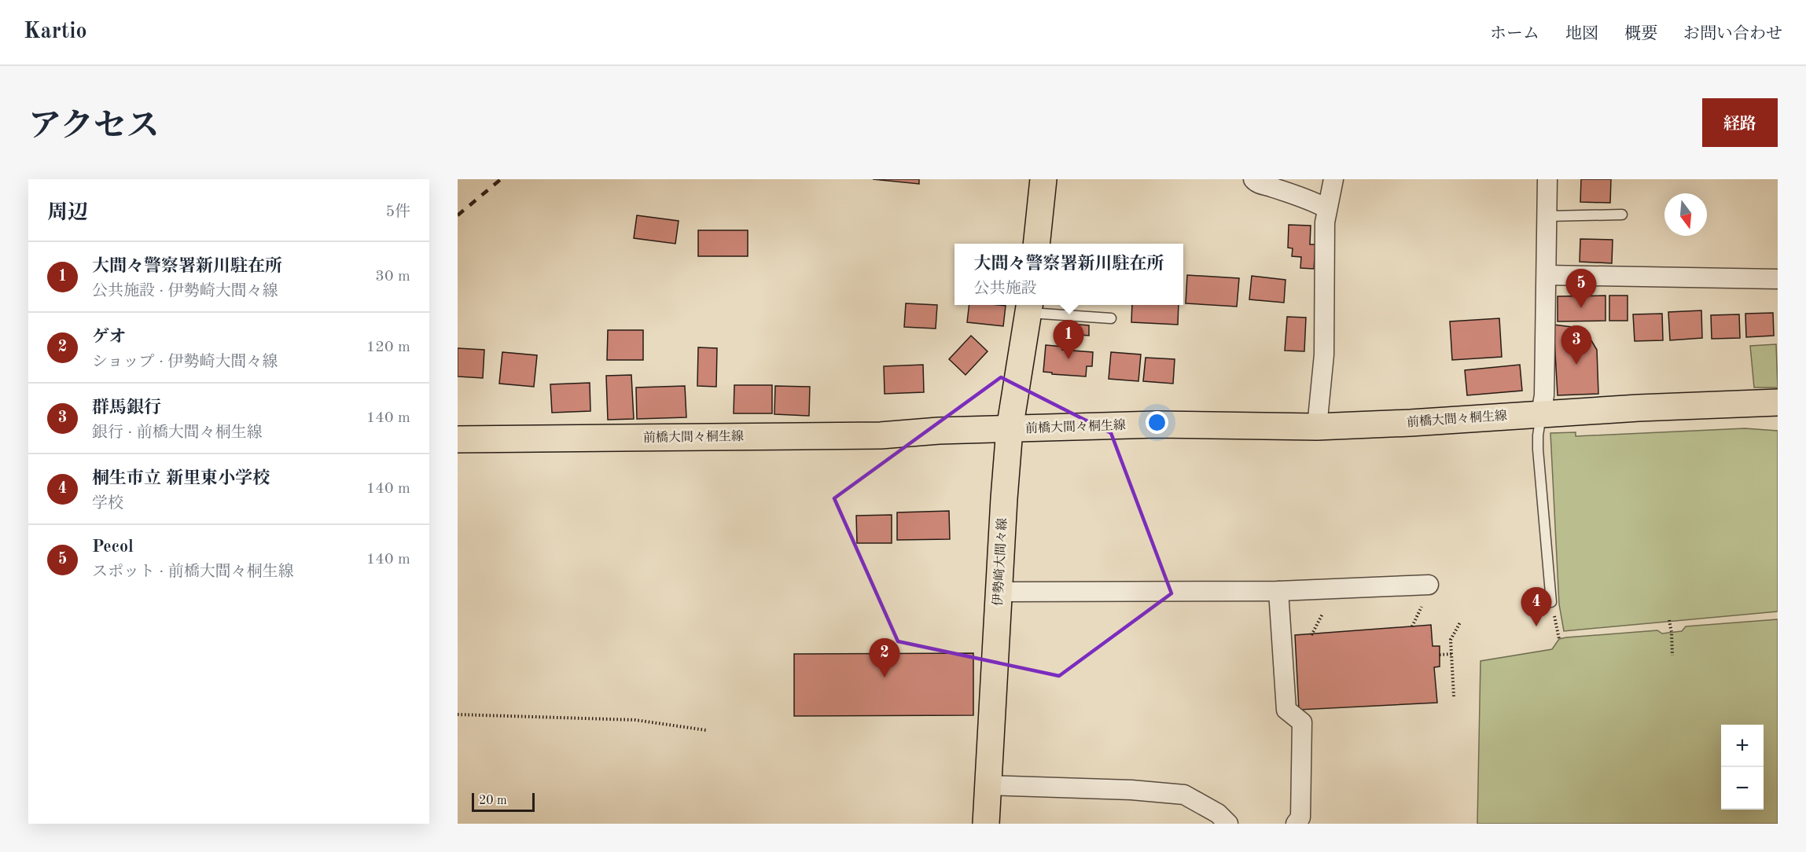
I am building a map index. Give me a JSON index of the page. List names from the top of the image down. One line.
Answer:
{"streets":{"main road":["前橋大間々桐生線","伊勢崎大間々線"]},"crossings":[["前橋大間々桐生線","伊勢崎大間々線"]],"scale_bar":"20 m","north":"bottom","page":{"header":"Kartio","nav":["ホーム","地図","概要","お問い合わせ"],"title":"アクセス","buttons":"経路","heading":["周辺","5件"],"list":[{"mark":"1","name":"大間々警察署新川駐在所","note":"公共施設 · 伊勢崎大間々線","value":"30 m"},{"mark":"2","name":"ゲオ","note":"ショップ · 伊勢崎大間々線","value":"120 m"},{"mark":"3","name":"群馬銀行","note":"銀行 · 前橋大間々桐生線","value":"140 m"},{"mark":"4","name":"桐生市立 新里東小学校","note":"学校","value":"140 m"},{"mark":"5","name":"Pecol","note":"スポット · 前橋大間々桐生線","value":"140 m"}],"popup":["大間々警察署新川駐在所","公共施設"],"pins":["5","1","3","4","2"],"map_buttons":["+","−"],"scale":"20 m"}}
